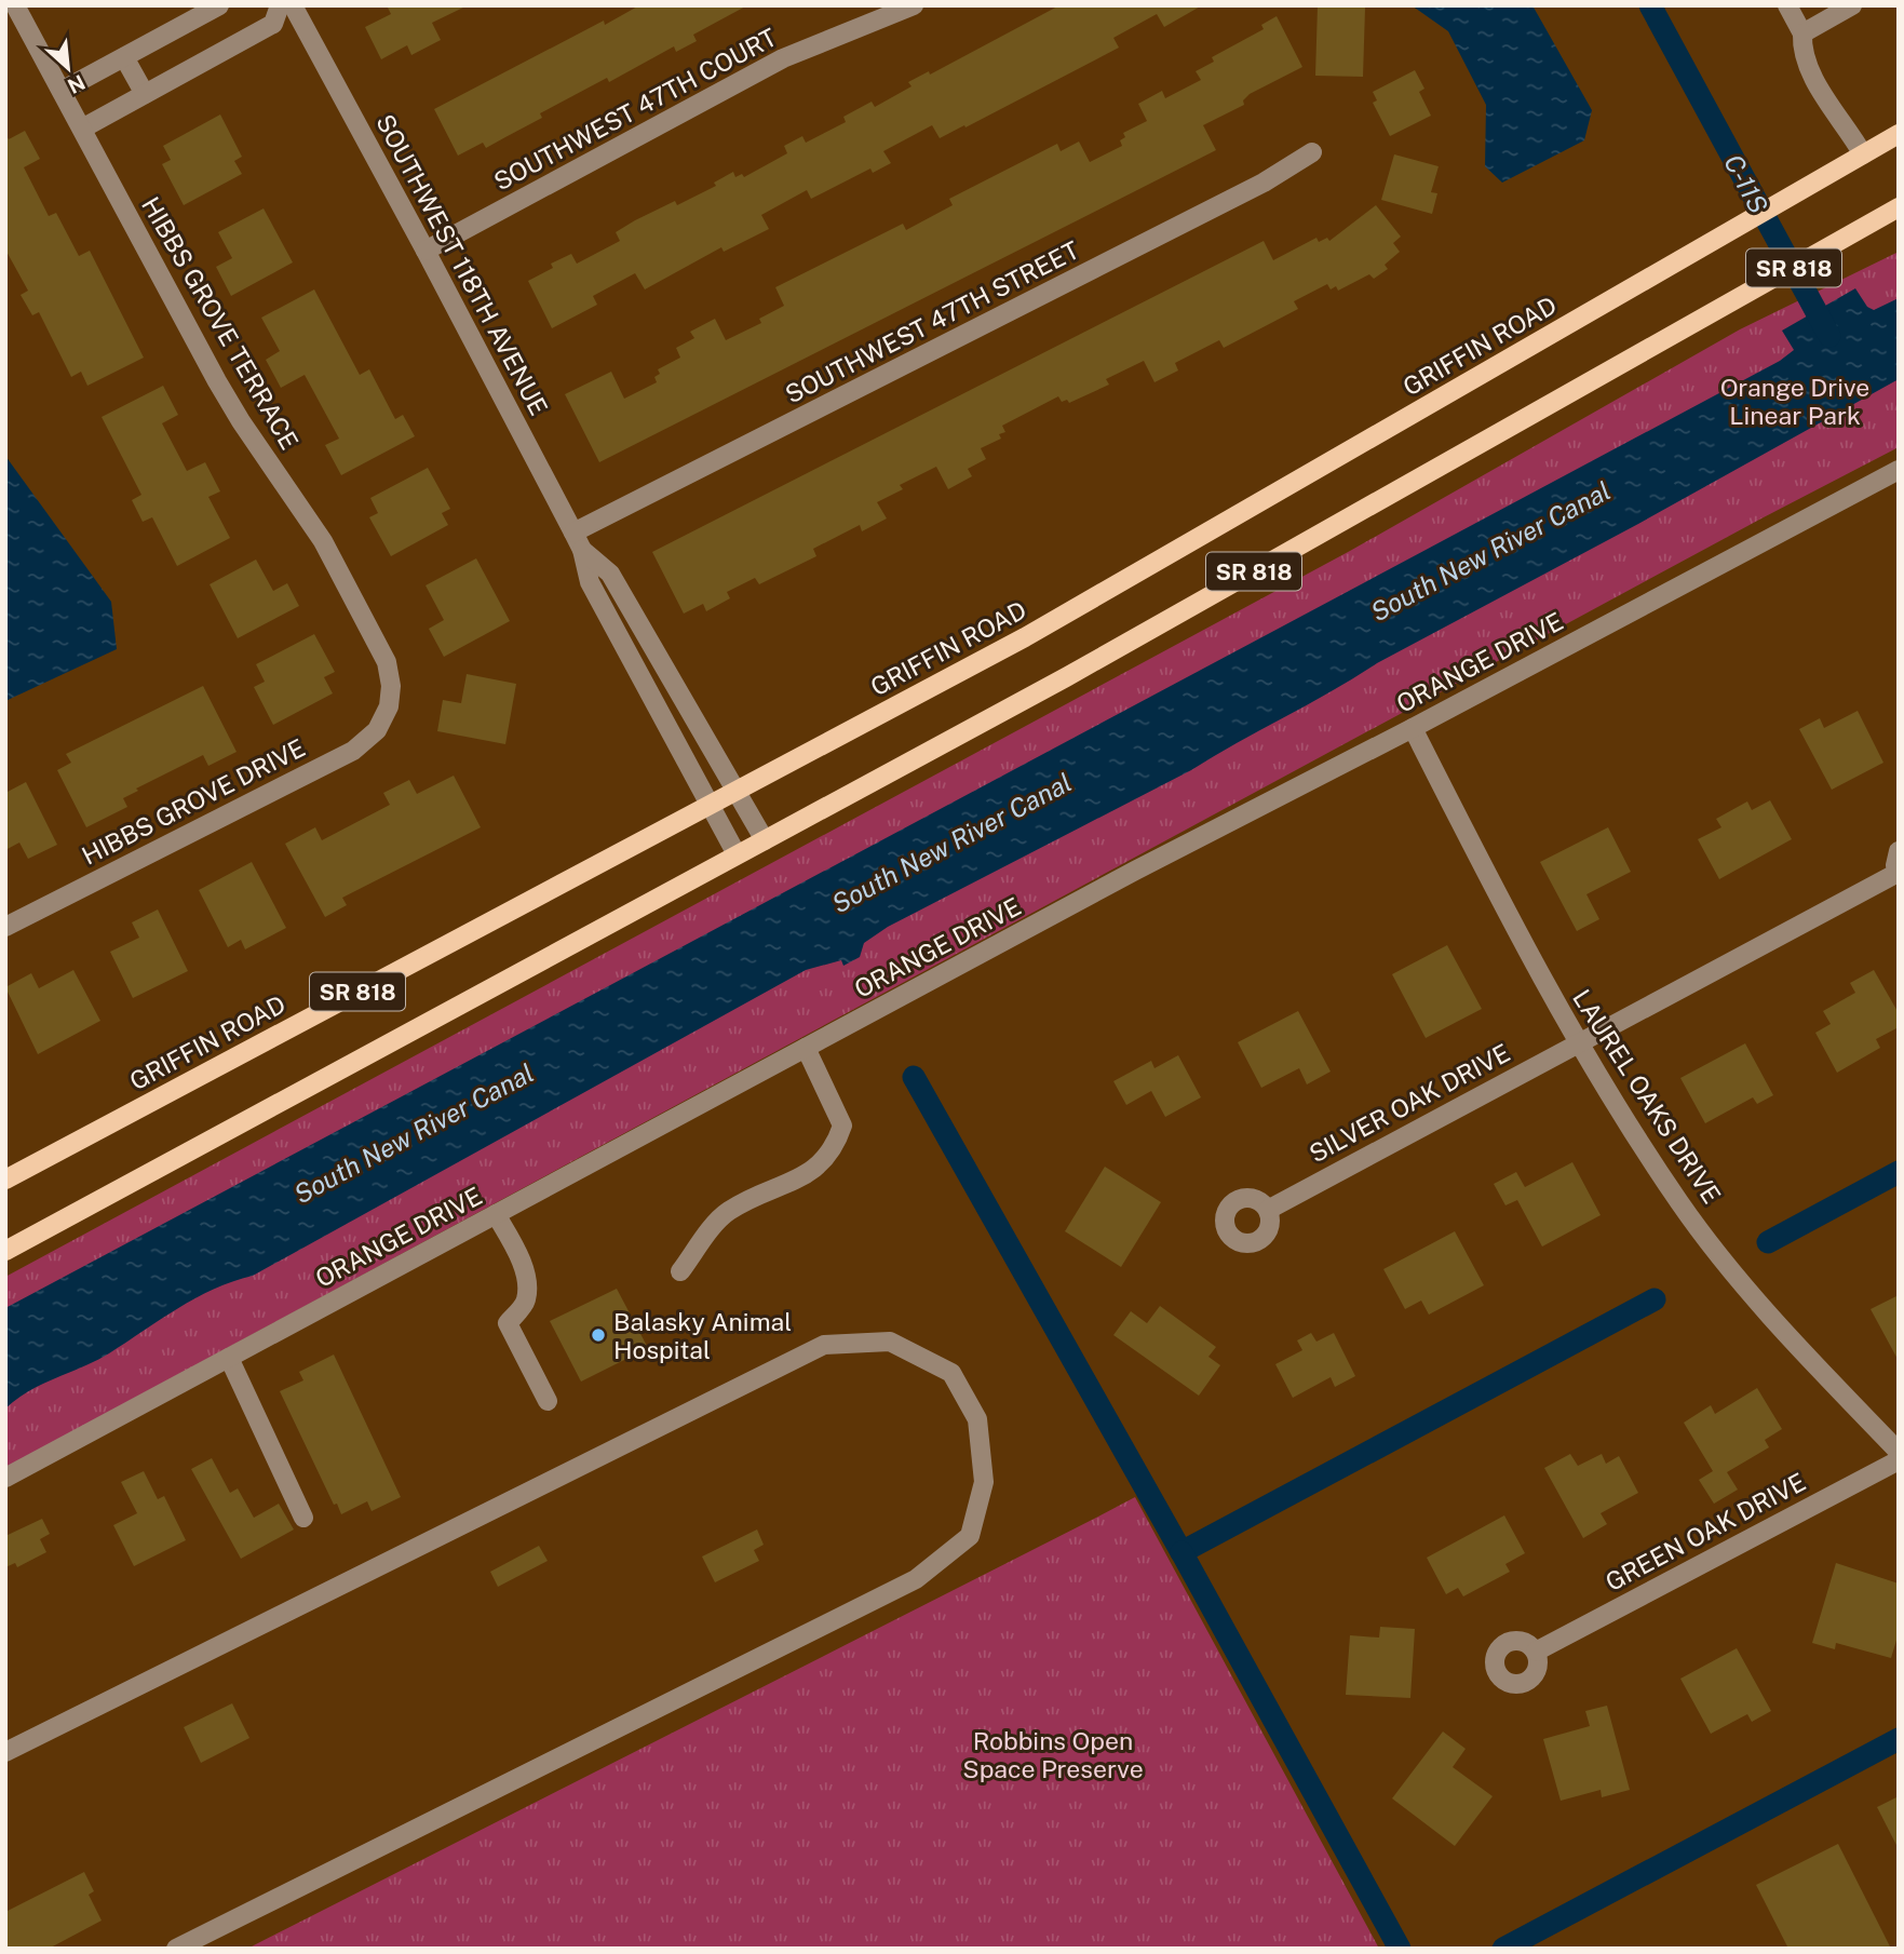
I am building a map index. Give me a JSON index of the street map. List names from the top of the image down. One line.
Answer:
{"streets":{"main road":["SR 818","GRIFFIN ROAD"],"street":["SOUTHWEST 47TH COURT","SOUTHWEST 118TH AVENUE","SOUTHWEST 47TH STREET","HIBBS GROVE TERRACE","ORANGE DRIVE","HIBBS GROVE DRIVE","LAUREL OAKS DRIVE","SILVER OAK DRIVE","GREEN OAK DRIVE"]},"crossings":[["SOUTHWEST 47TH COURT","SOUTHWEST 118TH AVENUE"],["SOUTHWEST 118TH AVENUE","SR 818"],["SOUTHWEST 118TH AVENUE","SOUTHWEST 47TH STREET"],["SOUTHWEST 118TH AVENUE","GRIFFIN ROAD"],["HIBBS GROVE TERRACE","HIBBS GROVE DRIVE"],["ORANGE DRIVE","LAUREL OAKS DRIVE"],["LAUREL OAKS DRIVE","SILVER OAK DRIVE"]],"water":["C-11S","South New River Canal"],"parks":["Orange Drive Linear Park","Robbins Open Space Preserve"],"places":["Balasky Animal Hospital"],"north":"bottom right"}
